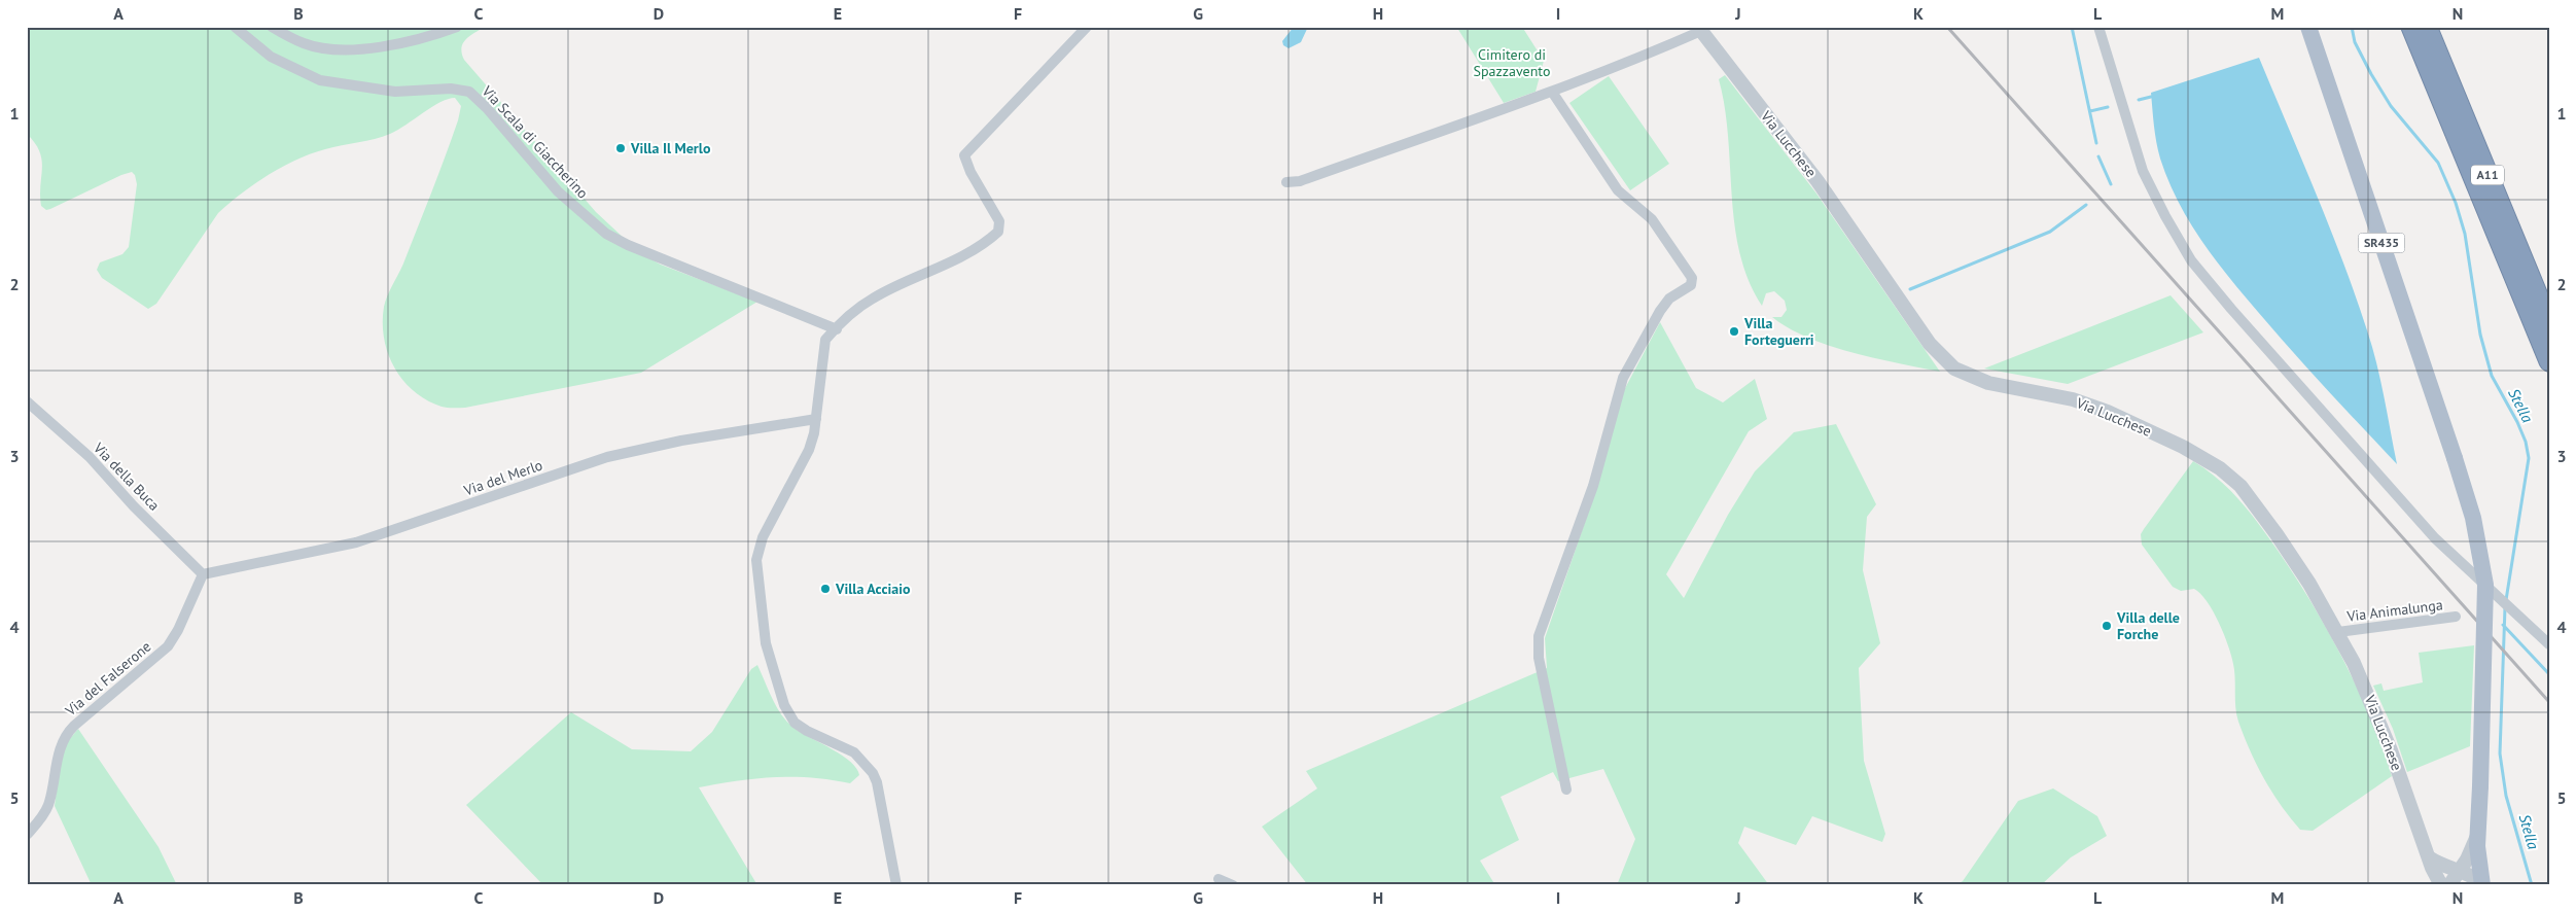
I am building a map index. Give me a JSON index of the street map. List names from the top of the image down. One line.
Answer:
{"streets":{"highway":["A11"],"main road":["SR435"],"street":["Via Scala di Giaccherino","Via Lucchese","Via della Buca","Via del Merlo","Via Animalunga","Via del Falserone"]},"crossings":[["Via Lucchese","Via Animalunga"],["Via della Buca","Via del Merlo"],["Via della Buca","Via del Falserone"],["Via del Merlo","Via del Falserone"]],"water":["Stella"],"parks":["Cimitero di Spazzavento"],"places":["Villa Il Merlo","Villa Forteguerri","Villa Acciaio","Villa delle Forche"],"grid":{"columns":["A","B","C","D","E","F","G","H","I","J","K","L","M","N"],"rows":["1","2","3","4","5"]}}
